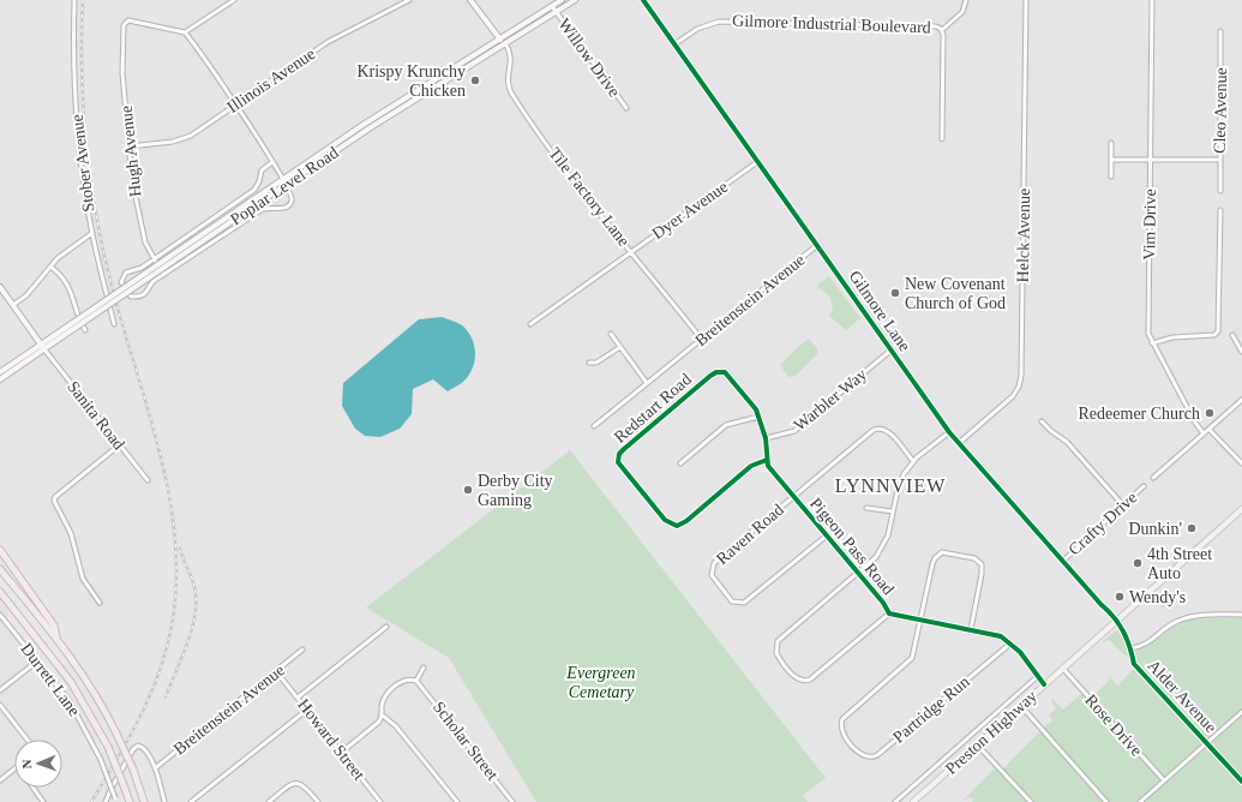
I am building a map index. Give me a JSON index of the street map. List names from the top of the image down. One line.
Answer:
{"streets":{"main road":["Poplar Level Road","Preston Highway"],"street":["Gilmore Industrial Boulevard","Willow Drive","Illinois Avenue","Cleo Avenue","Hugh Avenue","Stober Avenue","Tile Factory Lane","Dyer Avenue","Vim Drive","Helck Avenue","Breitenstein Avenue","Gilmore Lane","Warbler Way","Redstart Road","Sanita Road","Crafty Drive","Raven Road","Pigeon Pass Road","Durrett Lane","Alder Avenue","Partridge Run","Rose Drive","Howard Street","Scholar Street"]},"crossings":[["Gilmore Industrial Boulevard","Gilmore Lane"],["Willow Drive","Poplar Level Road"],["Illinois Avenue","Hugh Avenue"],["Poplar Level Road","Tile Factory Lane"],["Poplar Level Road","Sanita Road"],["Tile Factory Lane","Dyer Avenue"],["Tile Factory Lane","Breitenstein Avenue"],["Dyer Avenue","Gilmore Lane"],["Helck Avenue","Gilmore Lane"],["Breitenstein Avenue","Gilmore Lane"],["Gilmore Lane","Warbler Way"],["Gilmore Lane","Crafty Drive"],["Gilmore Lane","Alder Avenue"],["Gilmore Lane","Preston Highway"],["Redstart Road","Pigeon Pass Road"],["Raven Road","Pigeon Pass Road"],["Pigeon Pass Road","Partridge Run"],["Pigeon Pass Road","Preston Highway"],["Alder Avenue","Preston Highway"],["Rose Drive","Preston Highway"]],"districts":["LYNNVIEW"],"parks":["Evergreen Cemetary"],"places":["Krispy Krunchy Chicken","New Covenant Church of God","Redeemer Church","Derby City Gaming","Dunkin'","4th Street Auto","Wendy's"],"north":"left"}
